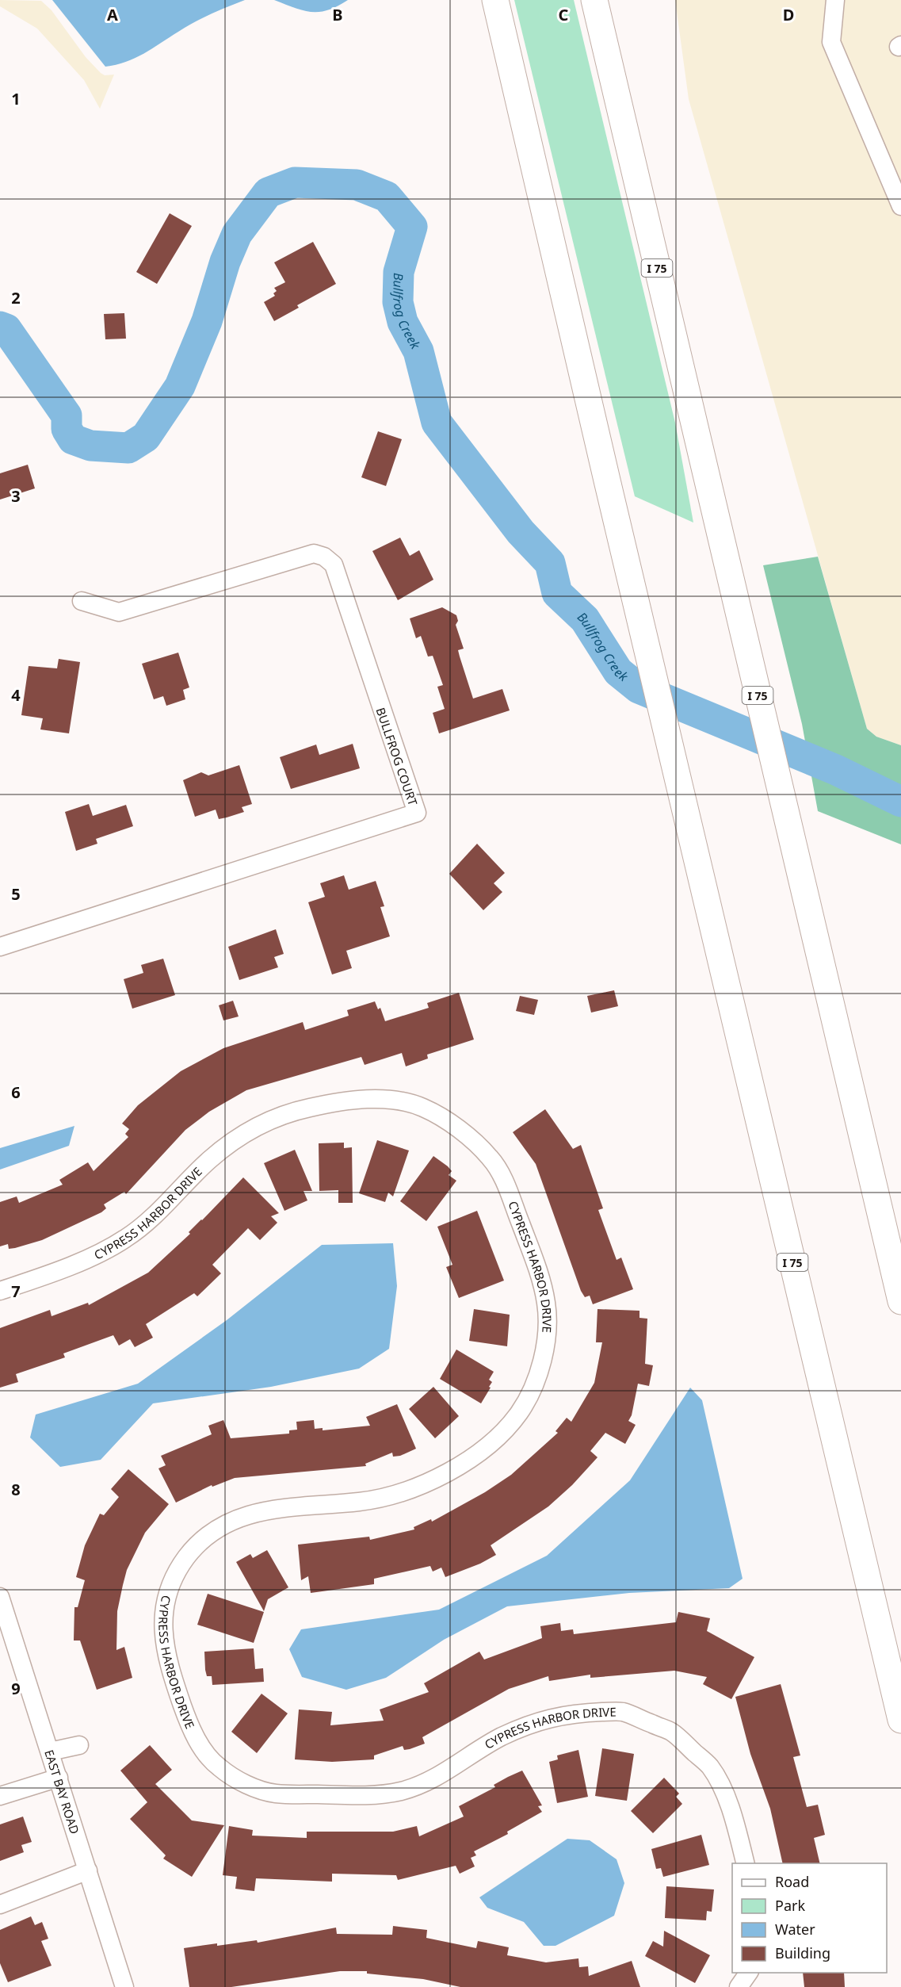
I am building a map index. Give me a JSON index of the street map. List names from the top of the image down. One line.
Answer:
{"streets":{"highway":["I 75"],"street":["BULLFROG COURT","CYPRESS HARBOR DRIVE","EAST BAY ROAD"]},"water":["Bullfrog Creek"],"legend":["Road","Park","Water","Building"],"grid":{"columns":["A","B","C","D"],"rows":["1","2","3","4","5","6","7","8","9"]}}
